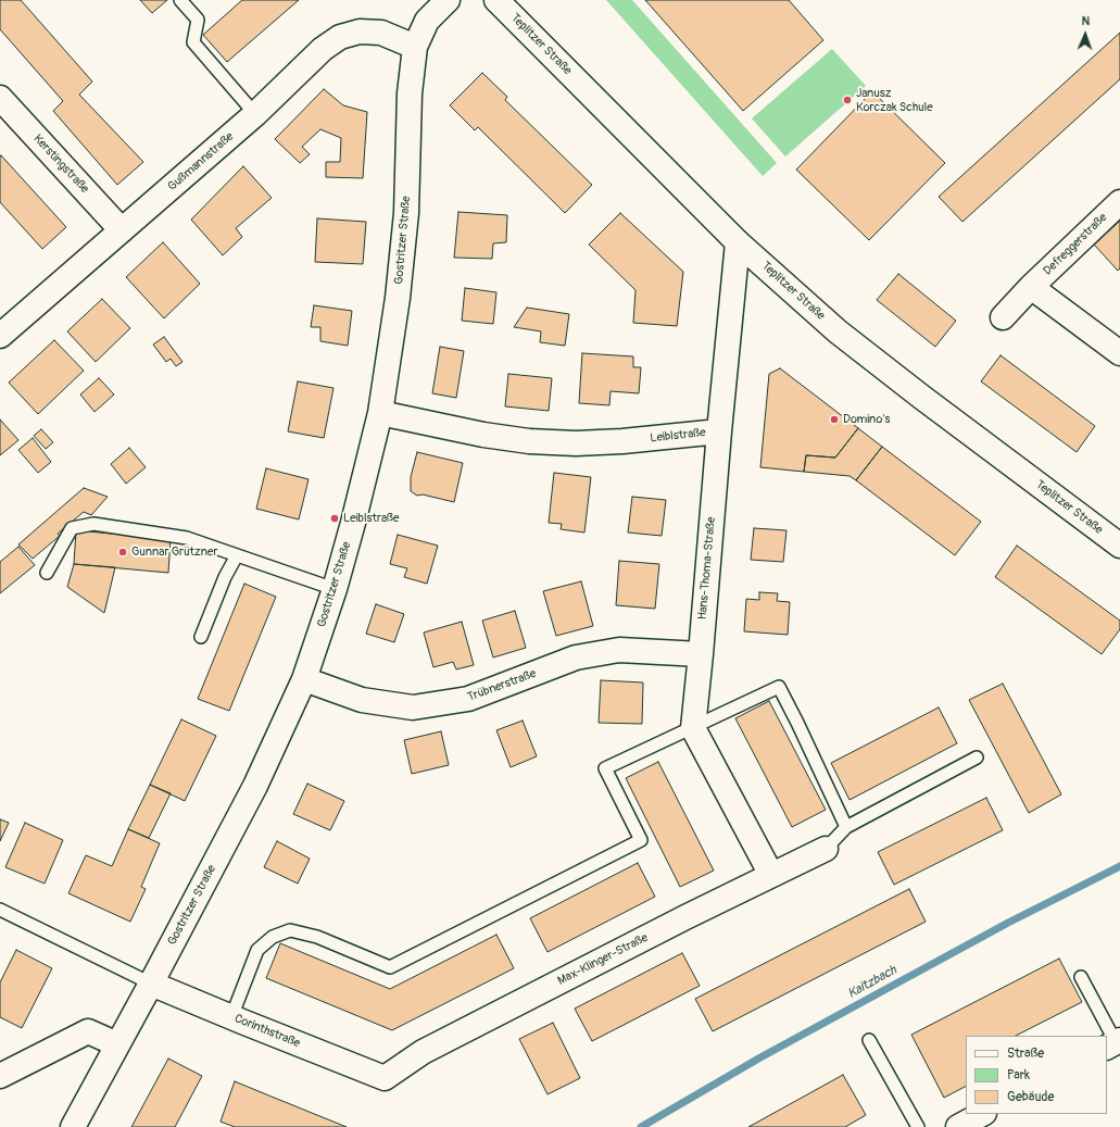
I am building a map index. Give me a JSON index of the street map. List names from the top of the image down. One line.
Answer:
{"streets":{"street":["Teplitzer Straße","Gußmannstraße","Kerstingstraße","Gostritzer Straße","Defreggerstraße","Leiblstraße","Hans-Thoma-Straße","Trübnerstraße","Max-Klinger-Straße","Corinthstraße"]},"crossings":[["Teplitzer Straße","Hans-Thoma-Straße"],["Gußmannstraße","Kerstingstraße"],["Gußmannstraße","Gostritzer Straße"],["Gostritzer Straße","Leiblstraße"],["Gostritzer Straße","Trübnerstraße"],["Gostritzer Straße","Corinthstraße"],["Leiblstraße","Hans-Thoma-Straße"],["Hans-Thoma-Straße","Trübnerstraße"],["Max-Klinger-Straße","Corinthstraße"]],"water":["Kaitzbach"],"places":["Janusz Korczak Schule","Domino's","Leiblstraße","Gunnar Grützner"],"legend":["Straße","Park","Gebäude"],"north":"top"}
